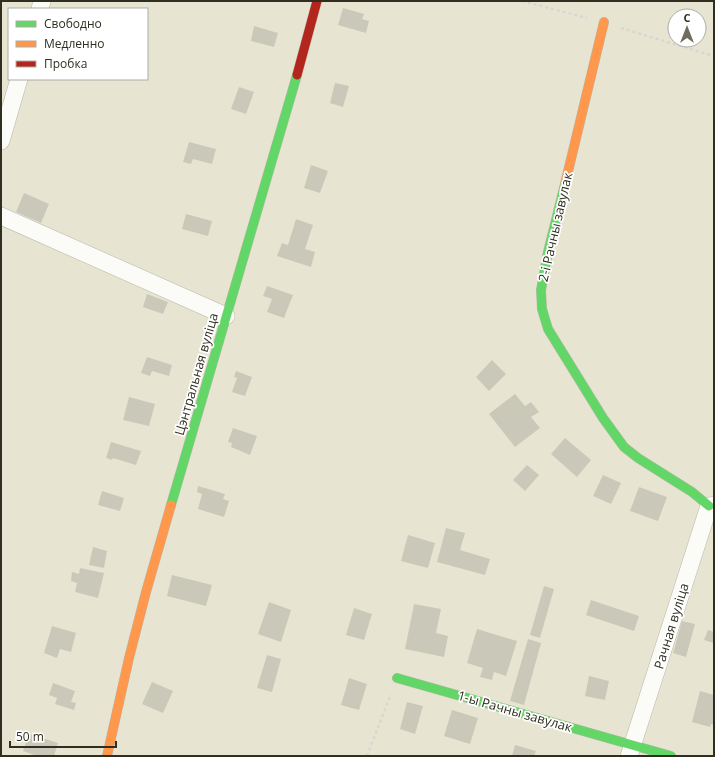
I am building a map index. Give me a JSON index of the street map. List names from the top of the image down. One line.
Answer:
{"streets":{"street":["2-і Рачны завулак","Цэнтральная вуліца","Рачная вуліца","1-ы Рачны завулак"]},"crossings":[["2-і Рачны завулак","Рачная вуліца"],["Рачная вуліца","1-ы Рачны завулак"]],"legend":["Свободно","Медленно","Пробка"],"scale_bar":"50 m","north":"top"}
